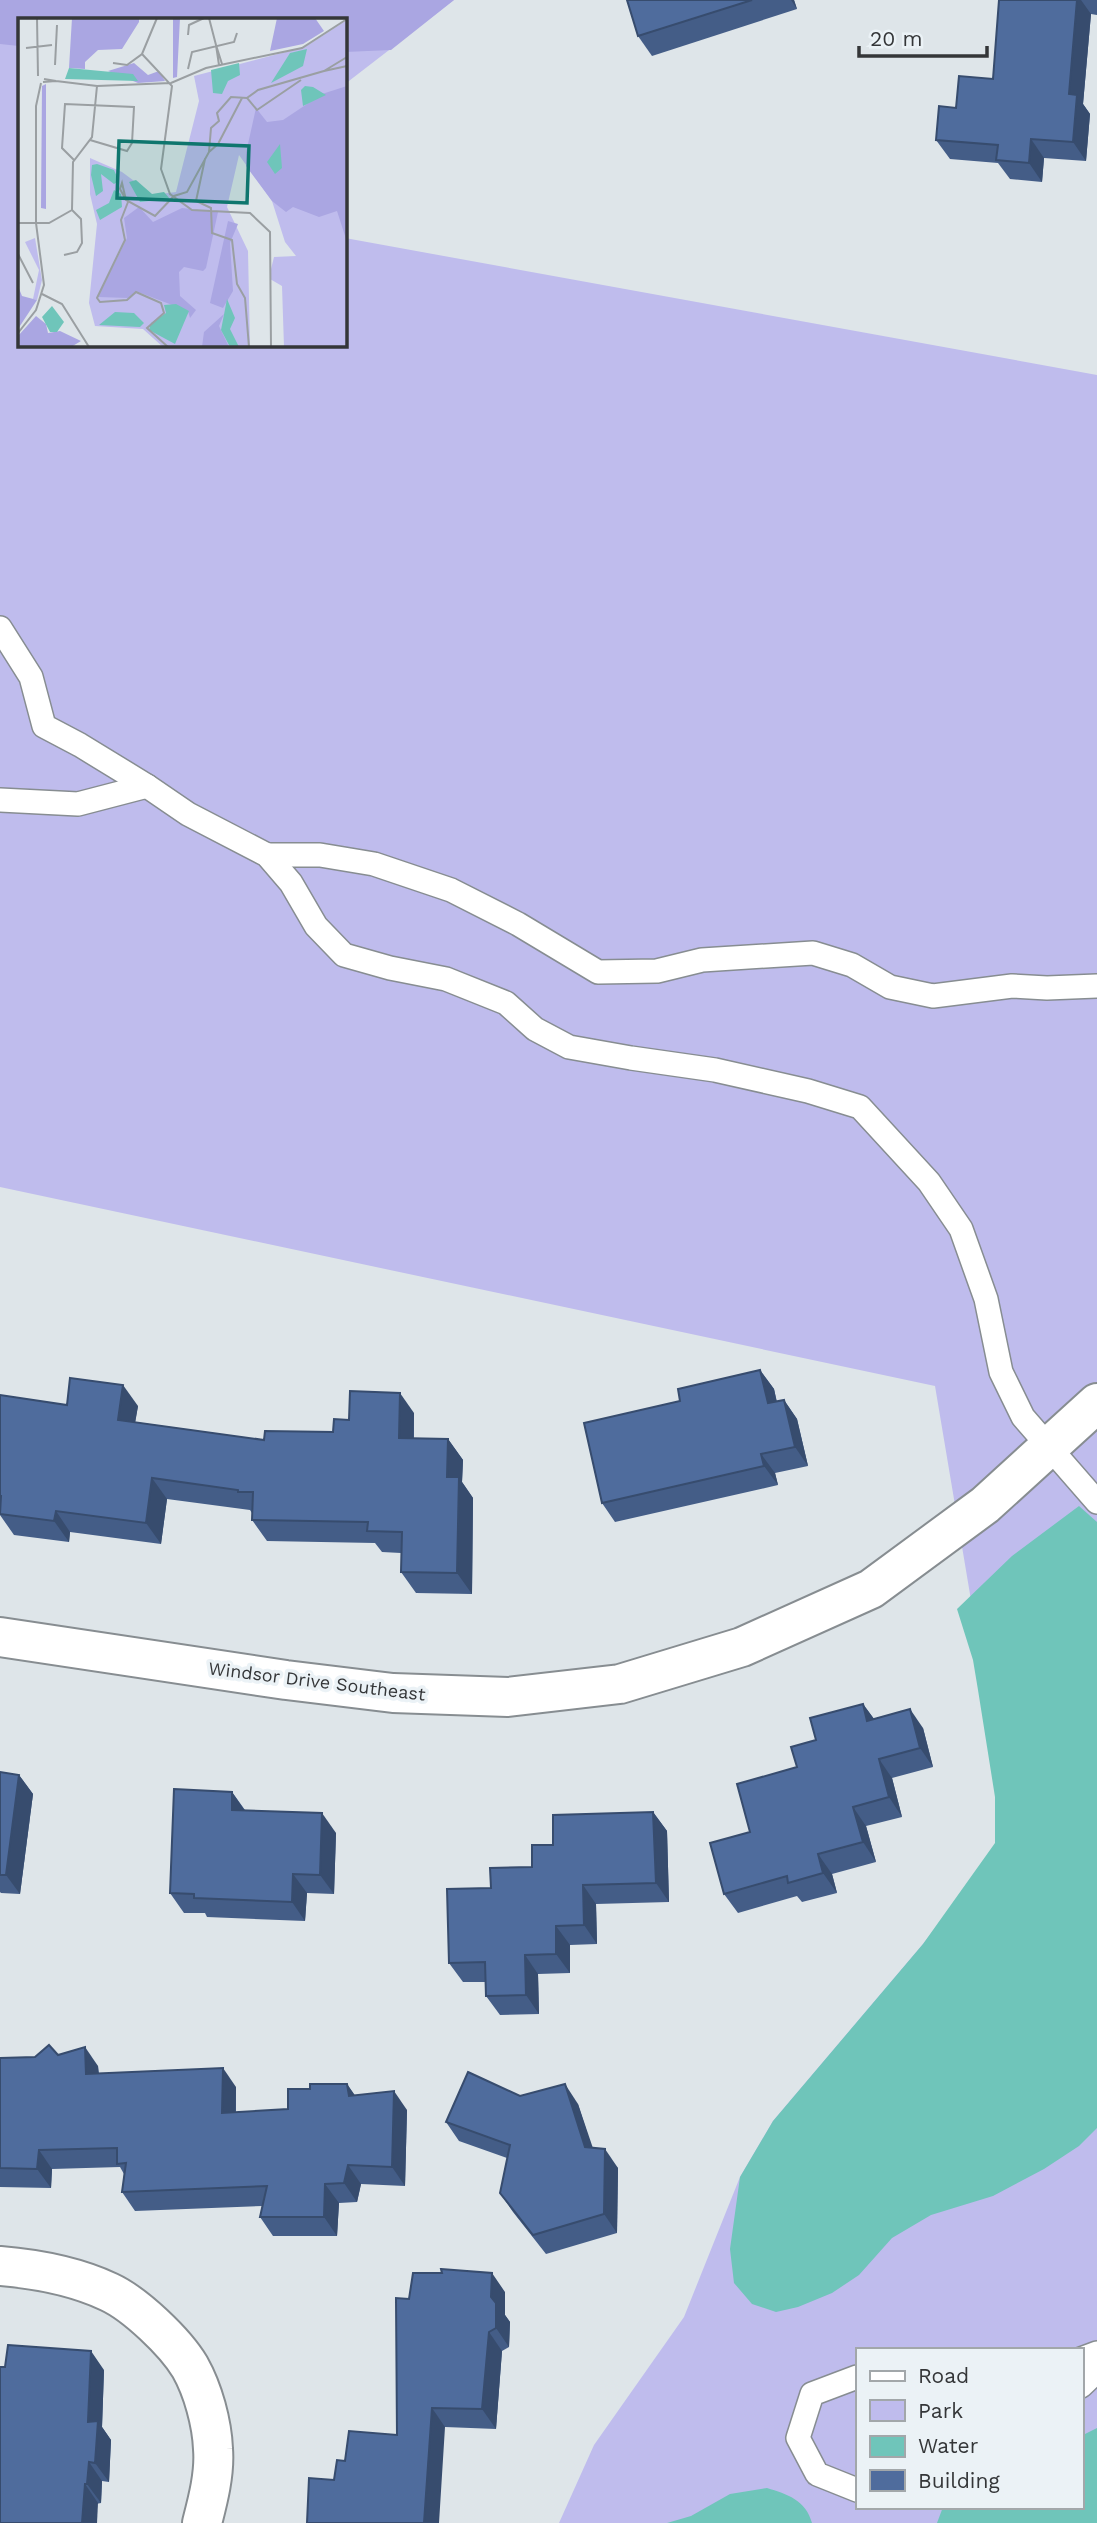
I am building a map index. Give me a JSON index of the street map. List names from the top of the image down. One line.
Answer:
{"streets":{"street":["Windsor Drive Southeast"]},"legend":["Road","Park","Water","Building"],"scale_bar":"20 m"}
